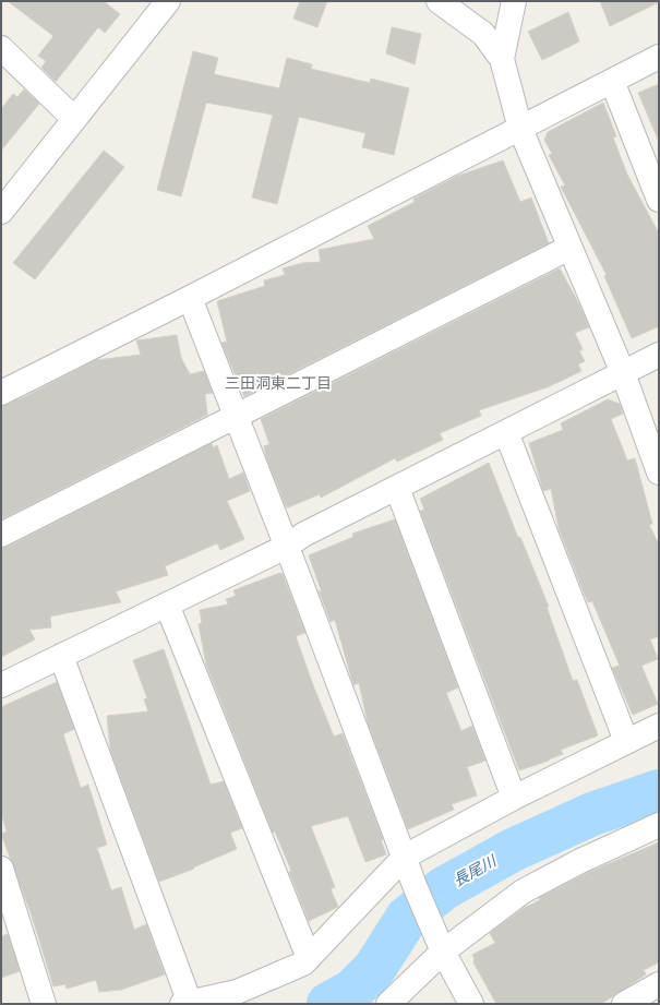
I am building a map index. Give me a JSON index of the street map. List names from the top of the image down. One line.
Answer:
{"districts":["三田洞東二丁目"],"water":["長尾川"]}
